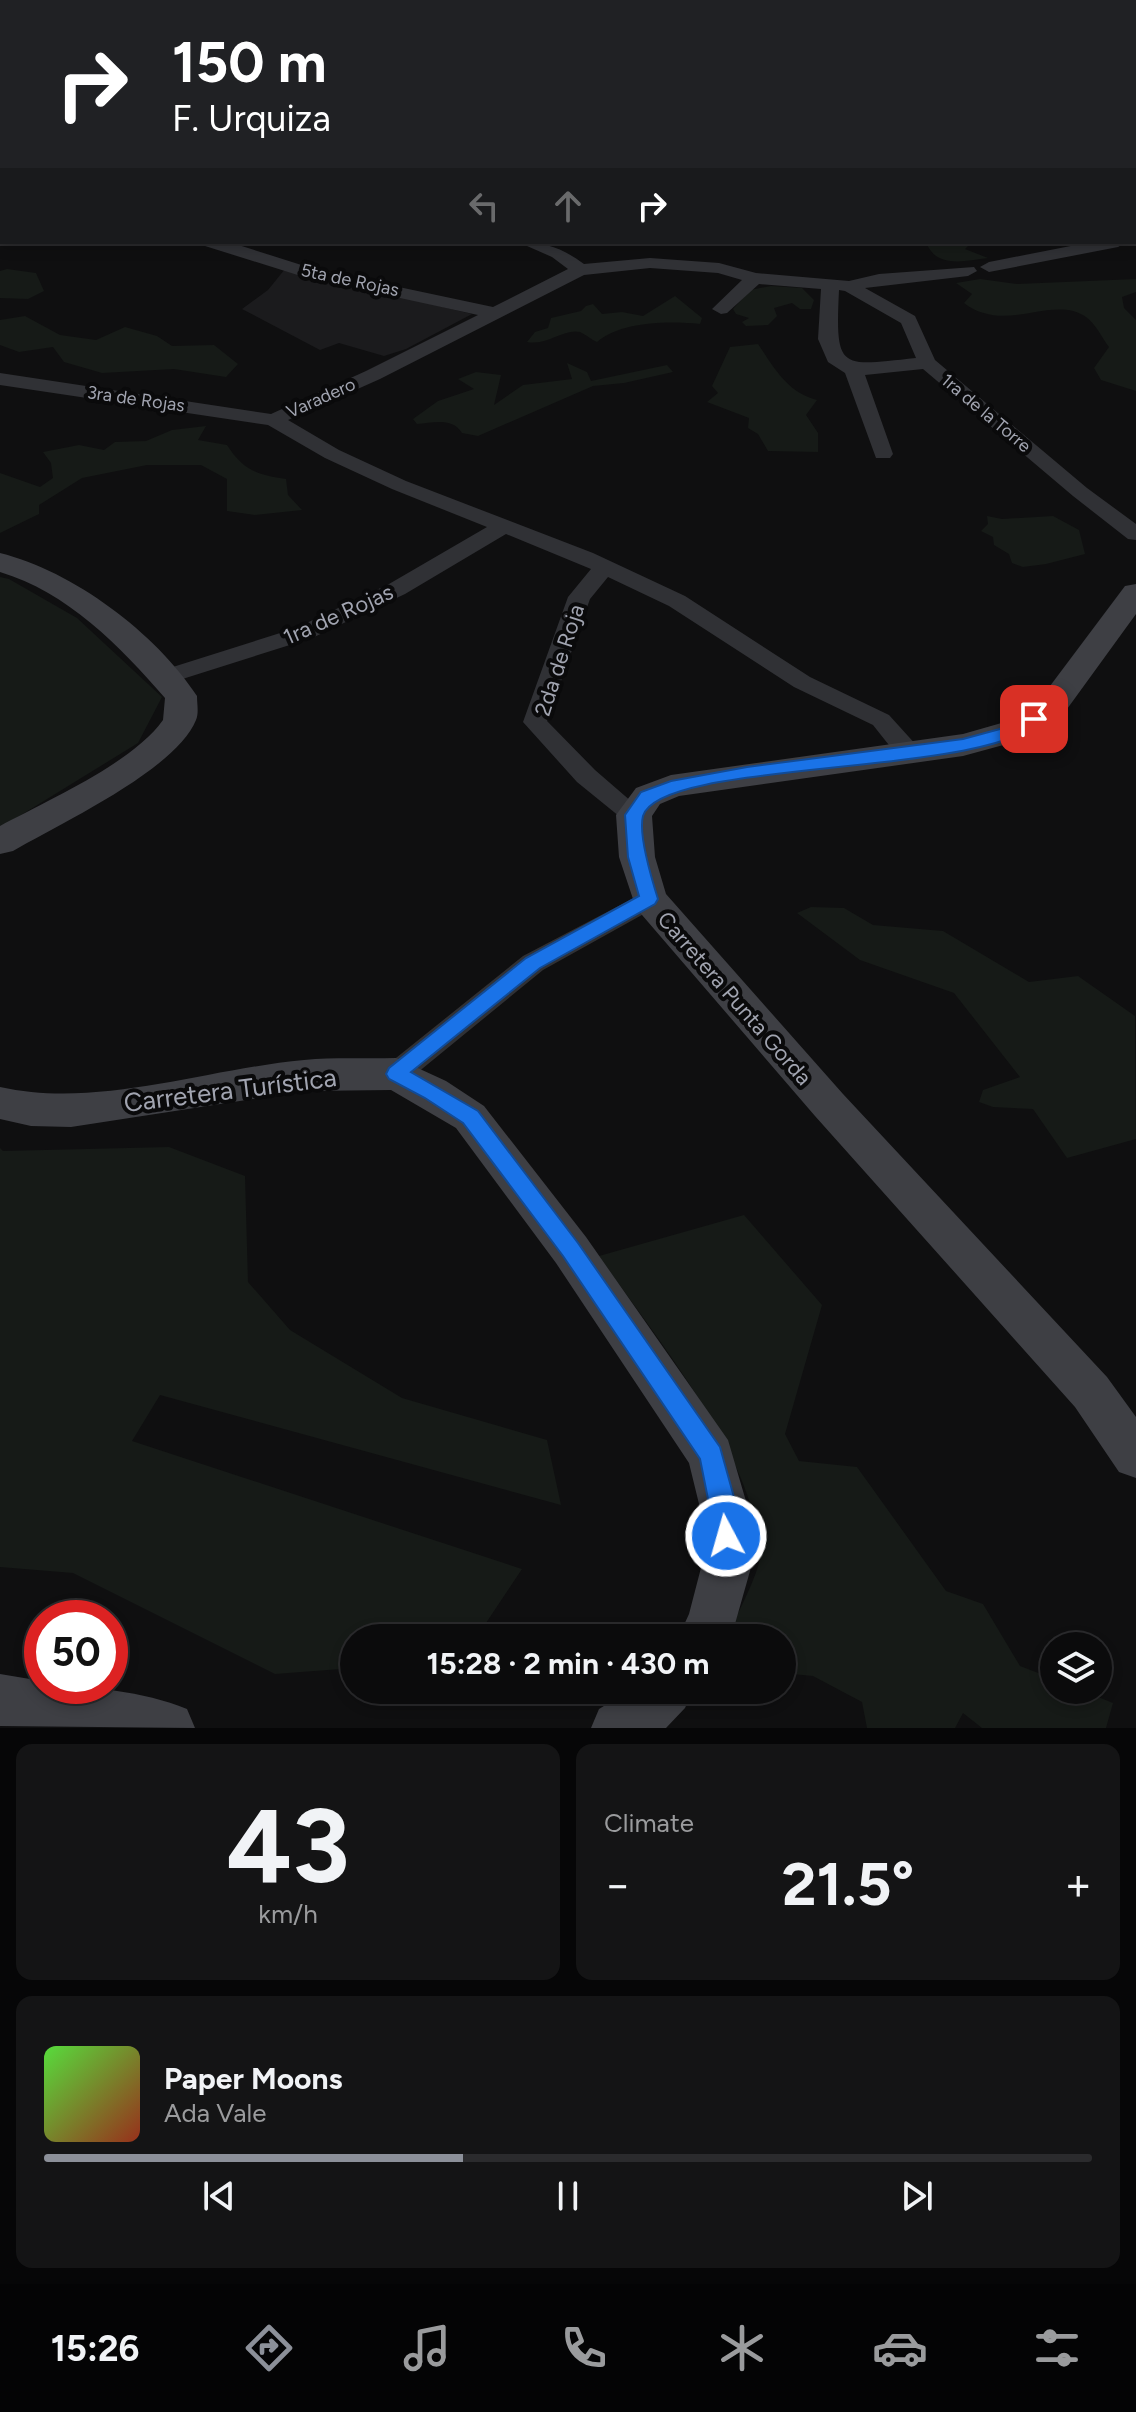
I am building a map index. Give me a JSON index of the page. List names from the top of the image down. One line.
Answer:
{"streets":{"main road":["Carretera Punta Gorda","Carretera Turística"],"street":["5ta de Rojas","Varadero","3ra de Rojas","1ra de la Torre","1ra de Rojas","2da de Roja"]},"crossings":[["5ta de Rojas","Varadero"],["Varadero","3ra de Rojas"],["Varadero","1ra de la Torre"],["Varadero","1ra de Rojas"],["Varadero","2da de Roja"],["2da de Roja","Carretera Punta Gorda"]],"page":{"turn":["150 m","F. Urquiza"],"limit":"50","trip":"15:28 · 2 min · 430 m","tile":[["43","km/h"],"Climate"],"heat":["−","21.5°","+"],"song":["Paper Moons","Ada Vale"],"tabs":"15:26"}}
